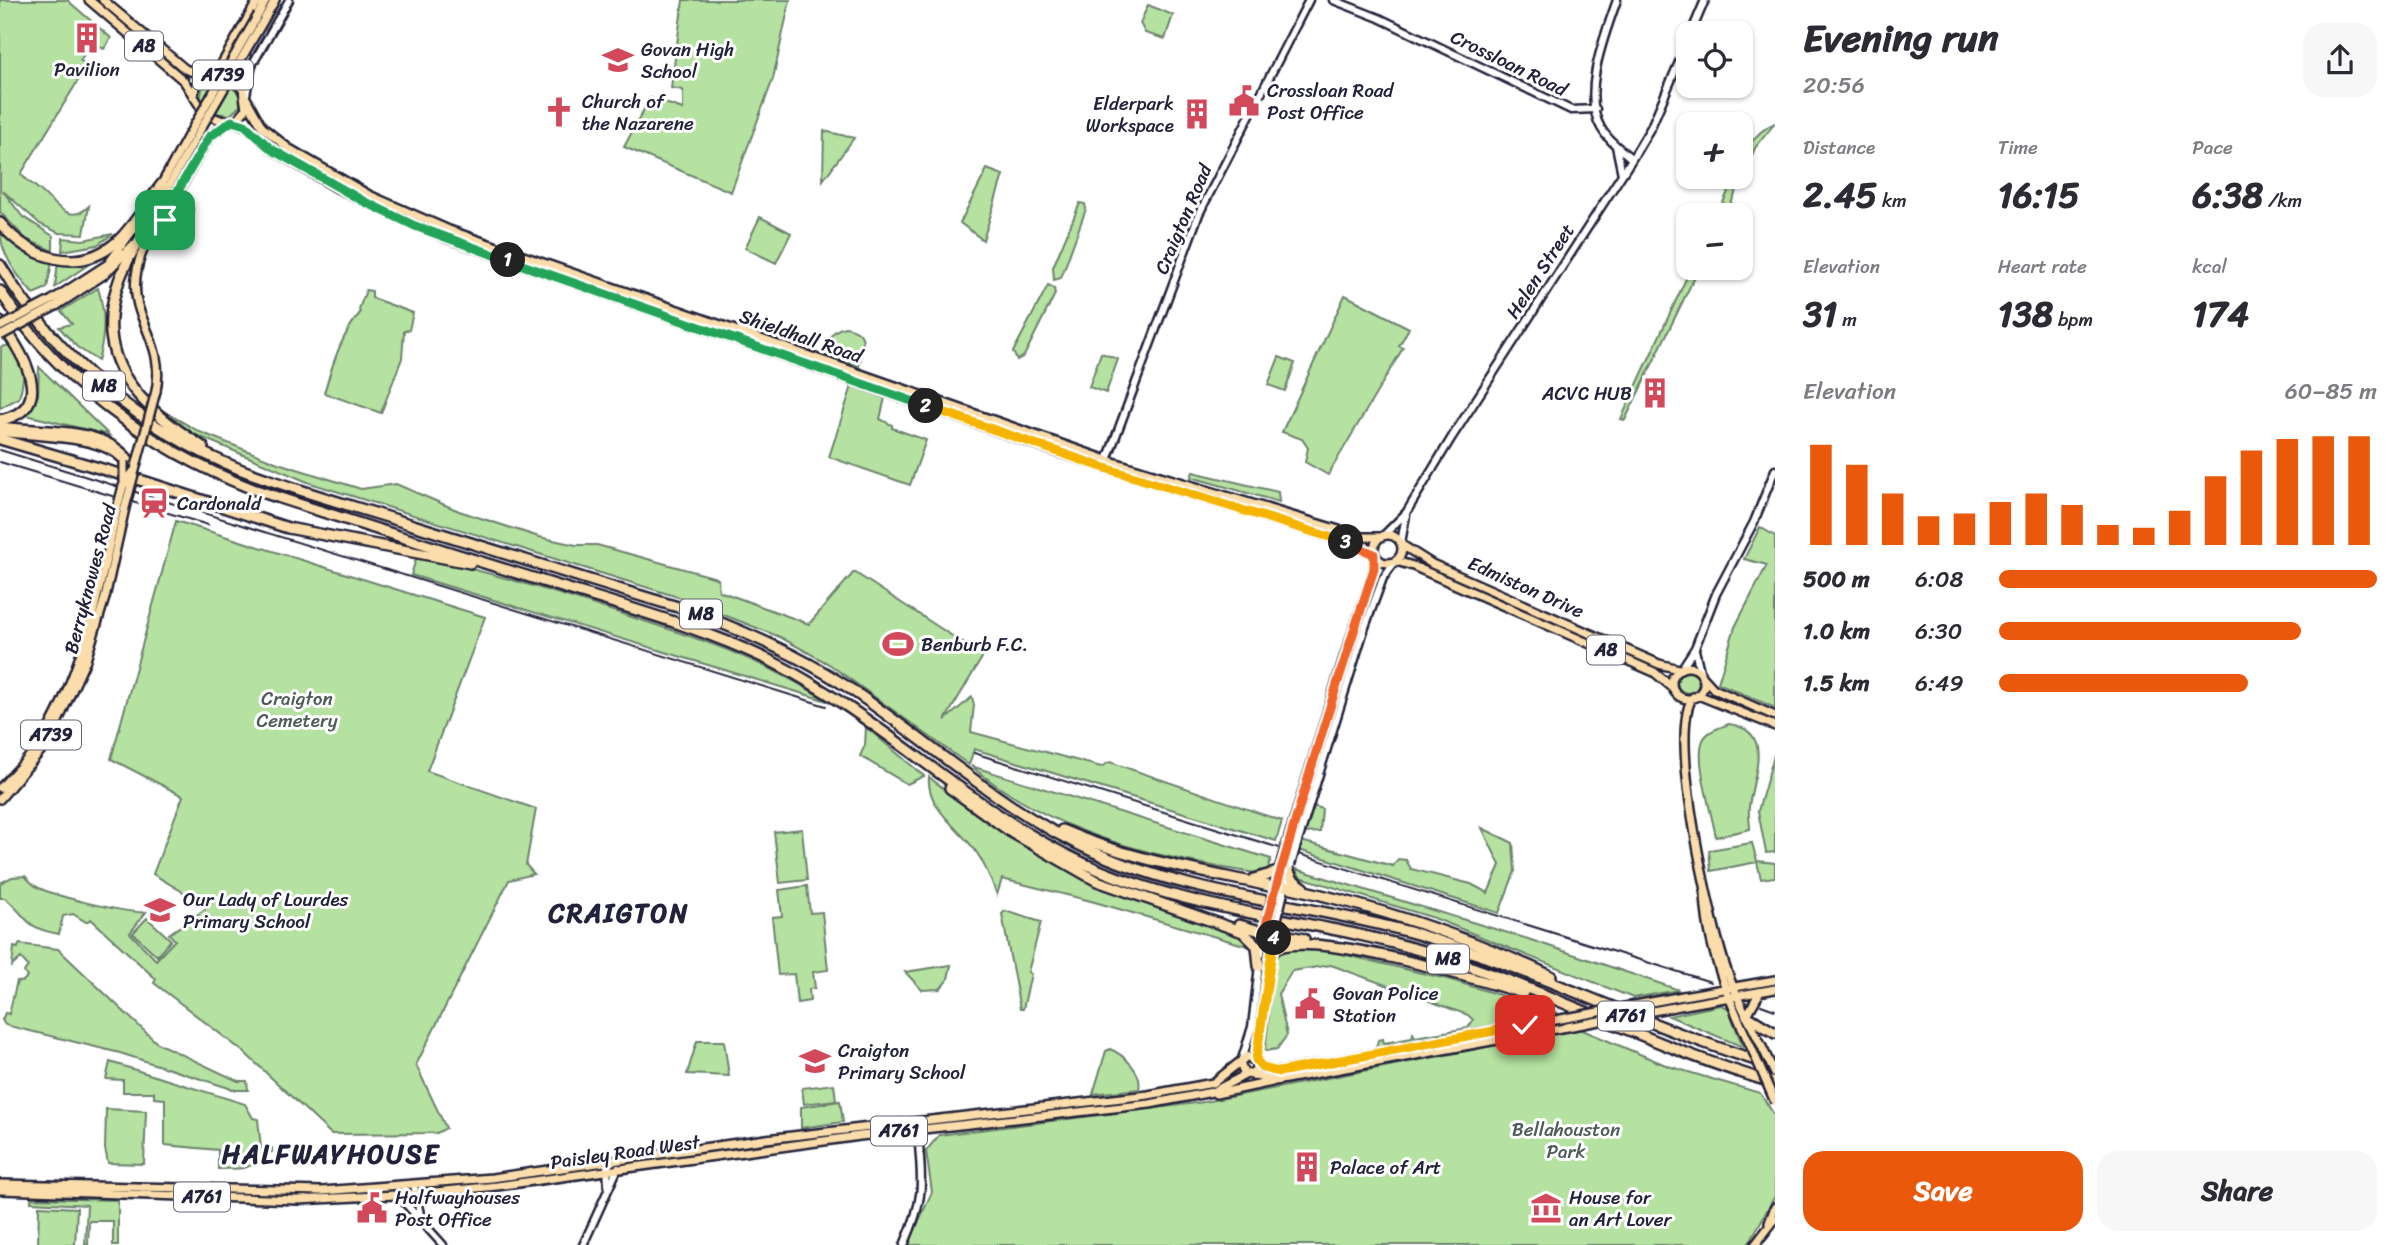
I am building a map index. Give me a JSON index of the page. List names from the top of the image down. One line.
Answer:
{"streets":{"highway":["M8"],"main road":["A8","A739","Shieldhall Road","Berryknowes Road","Edmiston Drive","A761","Paisley Road West"],"street":["Crossloan Road","Craigton Road","Helen Street"]},"crossings":[["A8","Shieldhall Road"],["Craigton Road","Shieldhall Road"],["Helen Street","Shieldhall Road"],["Helen Street","Edmiston Drive"],["Shieldhall Road","Edmiston Drive"],["A761","Paisley Road West"]],"districts":["CRAIGTON","HALFWAYHOUSE"],"parks":["Craigton Cemetery","Bellahouston Park"],"places":{"building":["Pavilion","Elderpark Workspace","ACVC HUB","Palace of Art"],"school or university":["Govan High School","Our Lady of Lourdes Primary School","Craigton Primary School"],"public building":["Crossloan Road Post Office","Govan Police Station","Halfwayhouses Post Office"],"church":["Church of the Nazarene"],"station":["Cardonald"],"sports":["Benburb F.C."],"museum":["House for an Art Lover"]},"page":{"heading":["Evening run","20:56"],"map_buttons":["+","−"],"stats":[["Distance","2.45 km"],["Time","16:15"],["Pace","6:38 /km"],["Elevation","31 m"],["Heart rate","138 bpm"],["kcal","174"]],"pins":["1","2","3","4"],"chart":["Elevation","60–85 m"],"list":[{"name":"500 m","note":"6:08"},{"name":"1.0 km","note":"6:30"},{"name":"1.5 km","note":"6:49"}],"buttons":["Save","Share"]}}
